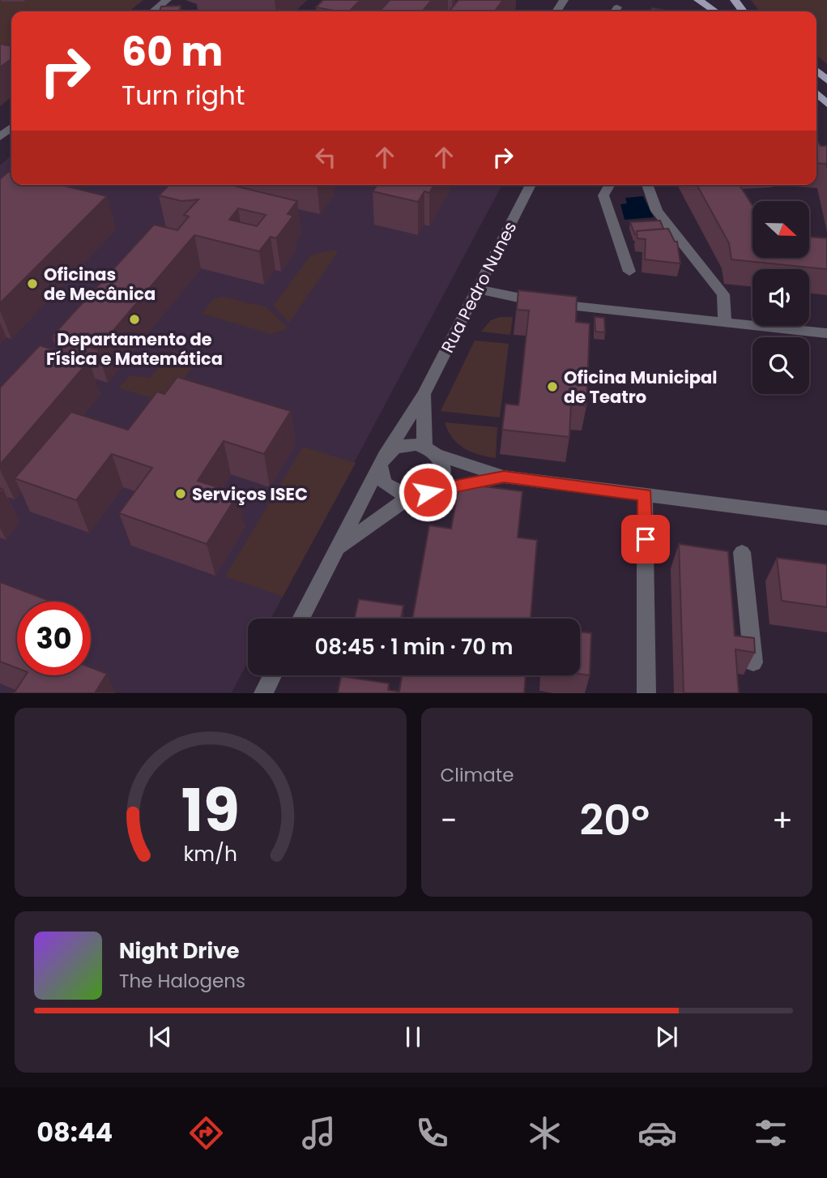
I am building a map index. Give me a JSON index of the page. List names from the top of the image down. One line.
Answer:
{"streets":{"street":["Rua Pedro Nunes"]},"places":["Oficinas de Mecânica","Departamento de Física e Matemática","Oficina Municipal de Teatro","Serviços ISEC"],"north":"right","page":{"turn":["60 m","Turn right"],"limit":"30","trip":"08:45 · 1 min · 70 m","tile":"Climate","heat":["−","20°","+"],"song":["Night Drive","The Halogens"],"tabs":"08:44","gauge":["19","km/h"]}}
